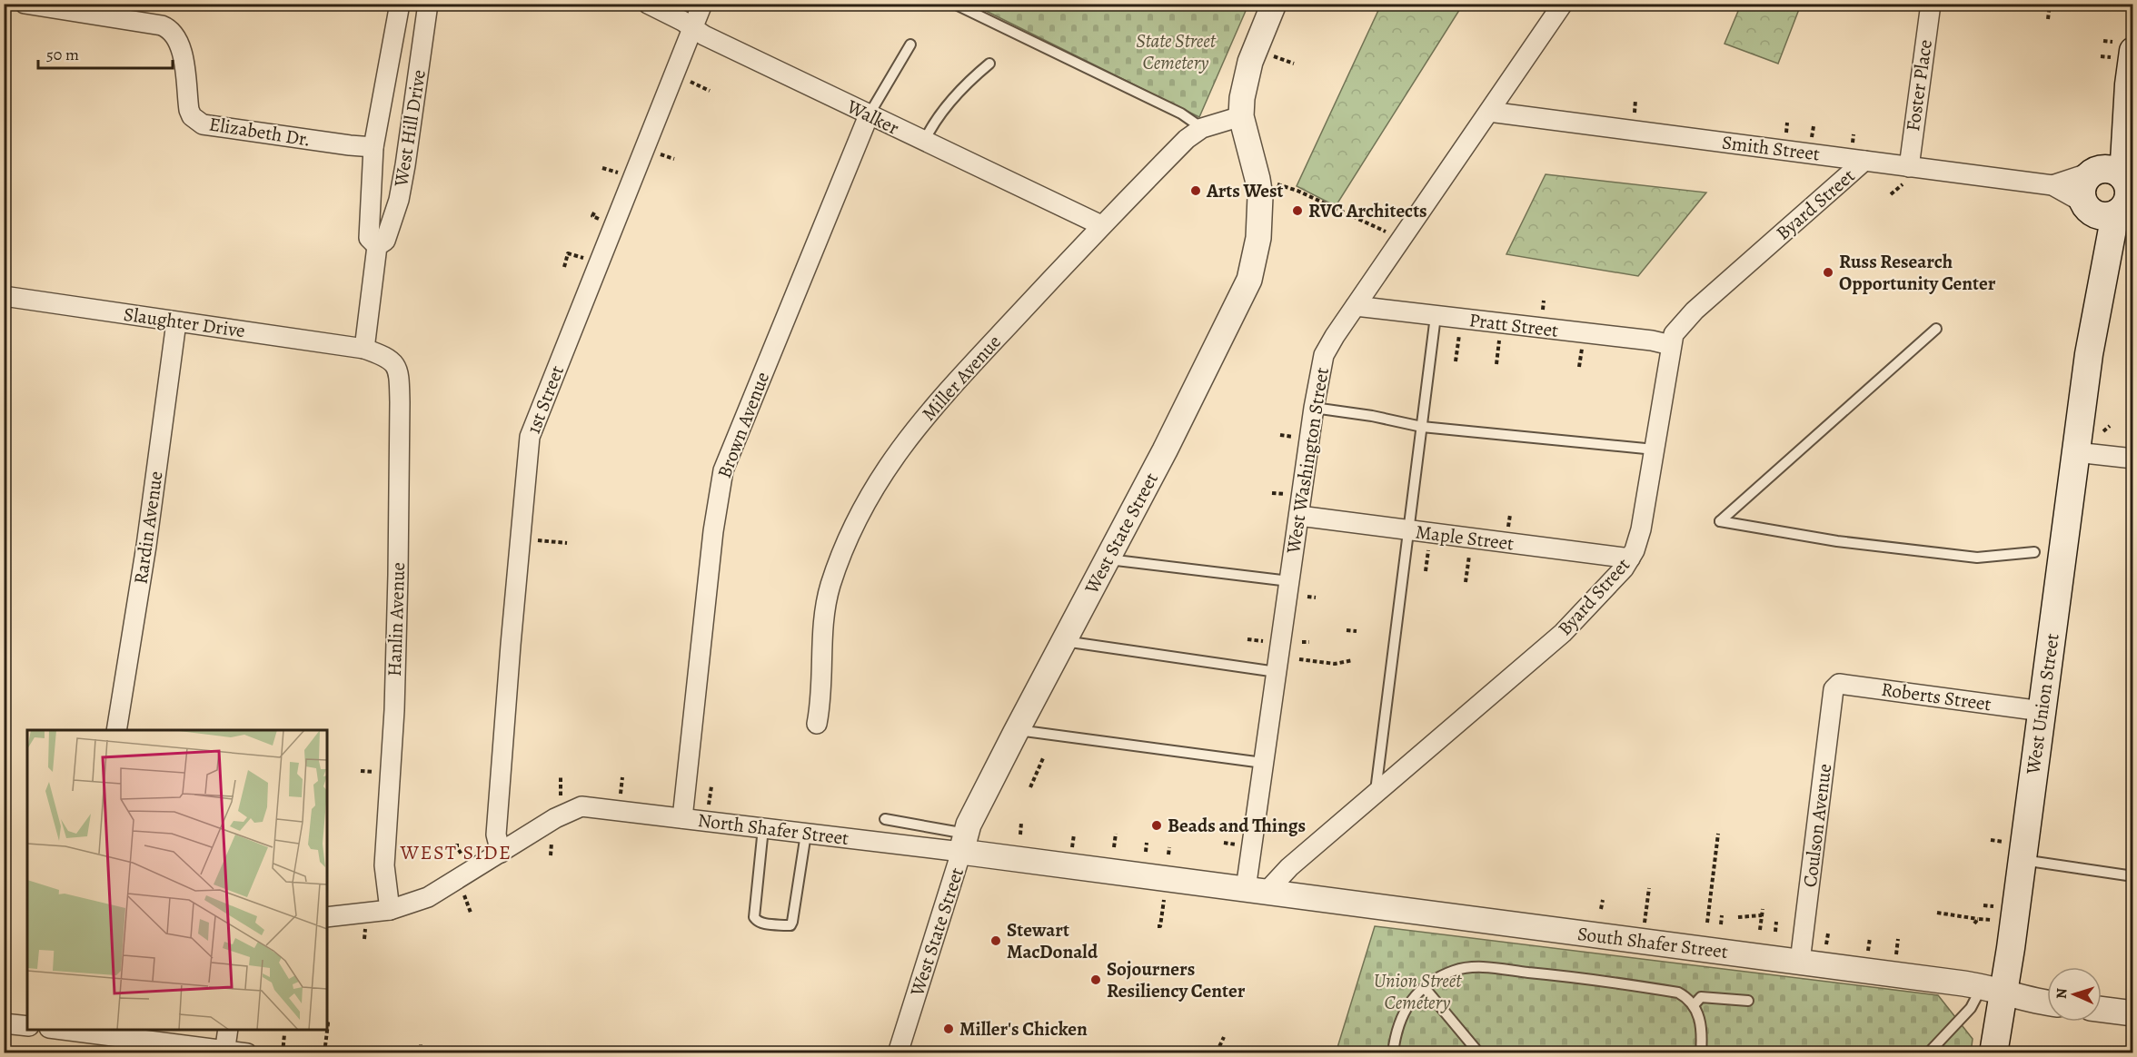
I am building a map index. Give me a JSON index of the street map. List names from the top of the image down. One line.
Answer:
{"streets":{"main road":["West Union Street"],"street":["Foster Place","Walker","West Hill Drive","Elizabeth Dr.","Smith Street","Byard Street","Slaughter Drive","Pratt Street","Miller Avenue","1st Street","Brown Avenue","West Washington Street","Rardin Avenue","West State Street","Maple Street","Hanlin Avenue","Roberts Street","Coulson Avenue","North Shafer Street","South Shafer Street"]},"crossings":[["Foster Place","Smith Street"],["Walker","Miller Avenue"],["Walker","1st Street"],["Walker","Brown Avenue"],["West Hill Drive","Elizabeth Dr."],["West Hill Drive","Slaughter Drive"],["West Hill Drive","Hanlin Avenue"],["Smith Street","Byard Street"],["Smith Street","West Washington Street"],["Smith Street","West Union Street"],["Byard Street","Pratt Street"],["Byard Street","West Washington Street"],["Byard Street","Maple Street"],["Byard Street","North Shafer Street"],["Byard Street","South Shafer Street"],["Slaughter Drive","Rardin Avenue"],["Slaughter Drive","Hanlin Avenue"],["Pratt Street","West Washington Street"],["Miller Avenue","West State Street"],["1st Street","North Shafer Street"],["Brown Avenue","North Shafer Street"],["West Washington Street","Maple Street"],["West Washington Street","North Shafer Street"],["West Washington Street","South Shafer Street"],["West State Street","North Shafer Street"],["Hanlin Avenue","North Shafer Street"],["Roberts Street","West Union Street"],["Roberts Street","Coulson Avenue"],["West Union Street","South Shafer Street"],["Coulson Avenue","South Shafer Street"],["North Shafer Street","South Shafer Street"]],"districts":["WEST SIDE"],"parks":["State Street Cemetery","Union Street Cemetery"],"places":["Arts West","RVC Architects","Russ Research Opportunity Center","Beads and Things","Stewart MacDonald","Sojourners Resiliency Center","Miller's Chicken"],"scale_bar":"50 m","north":"left"}
